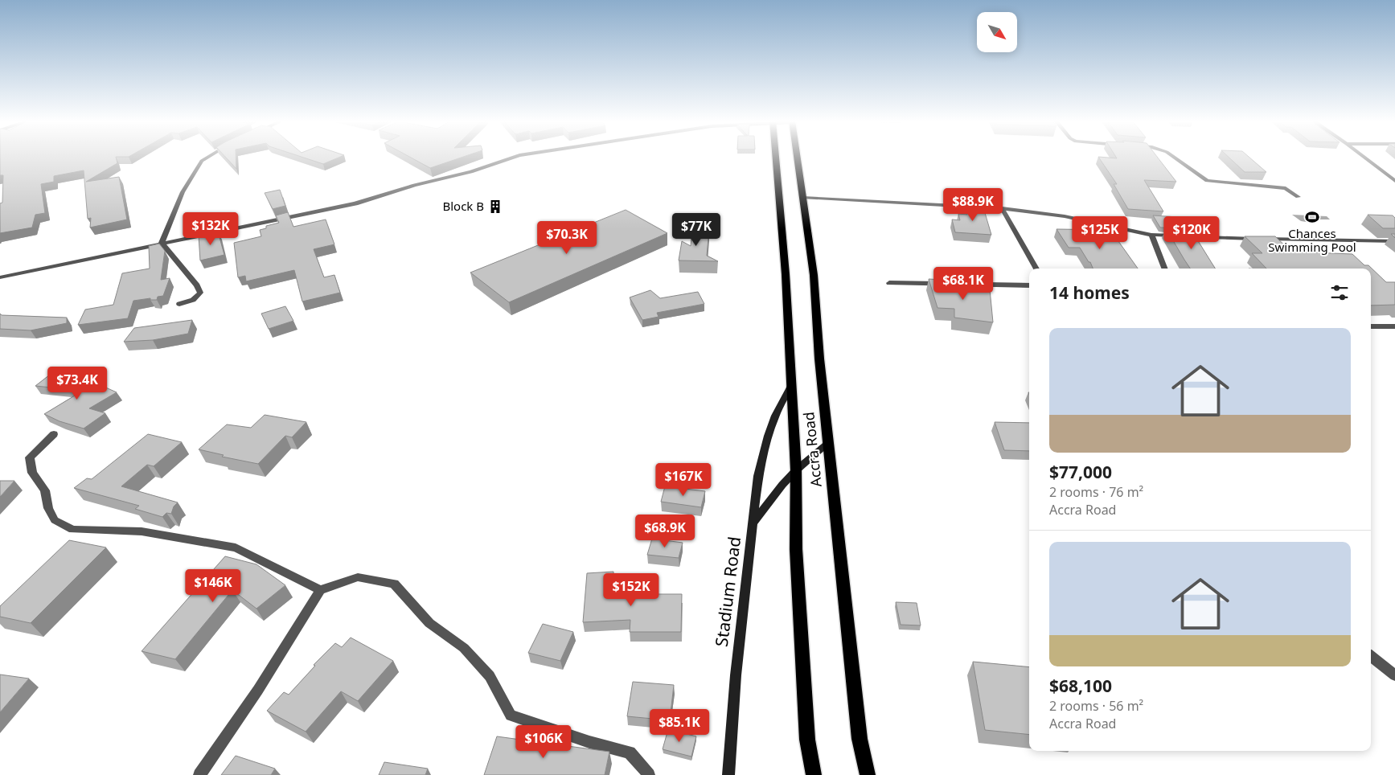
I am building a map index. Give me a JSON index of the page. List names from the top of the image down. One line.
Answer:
{"streets":{"main road":["Accra Road","Stadium Road"]},"crossings":[["Accra Road","Stadium Road"]],"places":{"building":["Block B"],"sports":["Chances Swimming Pool"]},"north":"bottom right","page":{"price":["$88.9K","$132K","$77K","$125K","$120K","$70.3K","$68.1K","$73.4K","$167K","$68.9K","$146K","$152K","$85.1K","$106K"],"heading":"14 homes","list":[{"name":"$77,000","note":"2 rooms · 76 m² · Accra Road"},{"name":"$68,100","note":"2 rooms · 56 m² · Accra Road"}]}}
